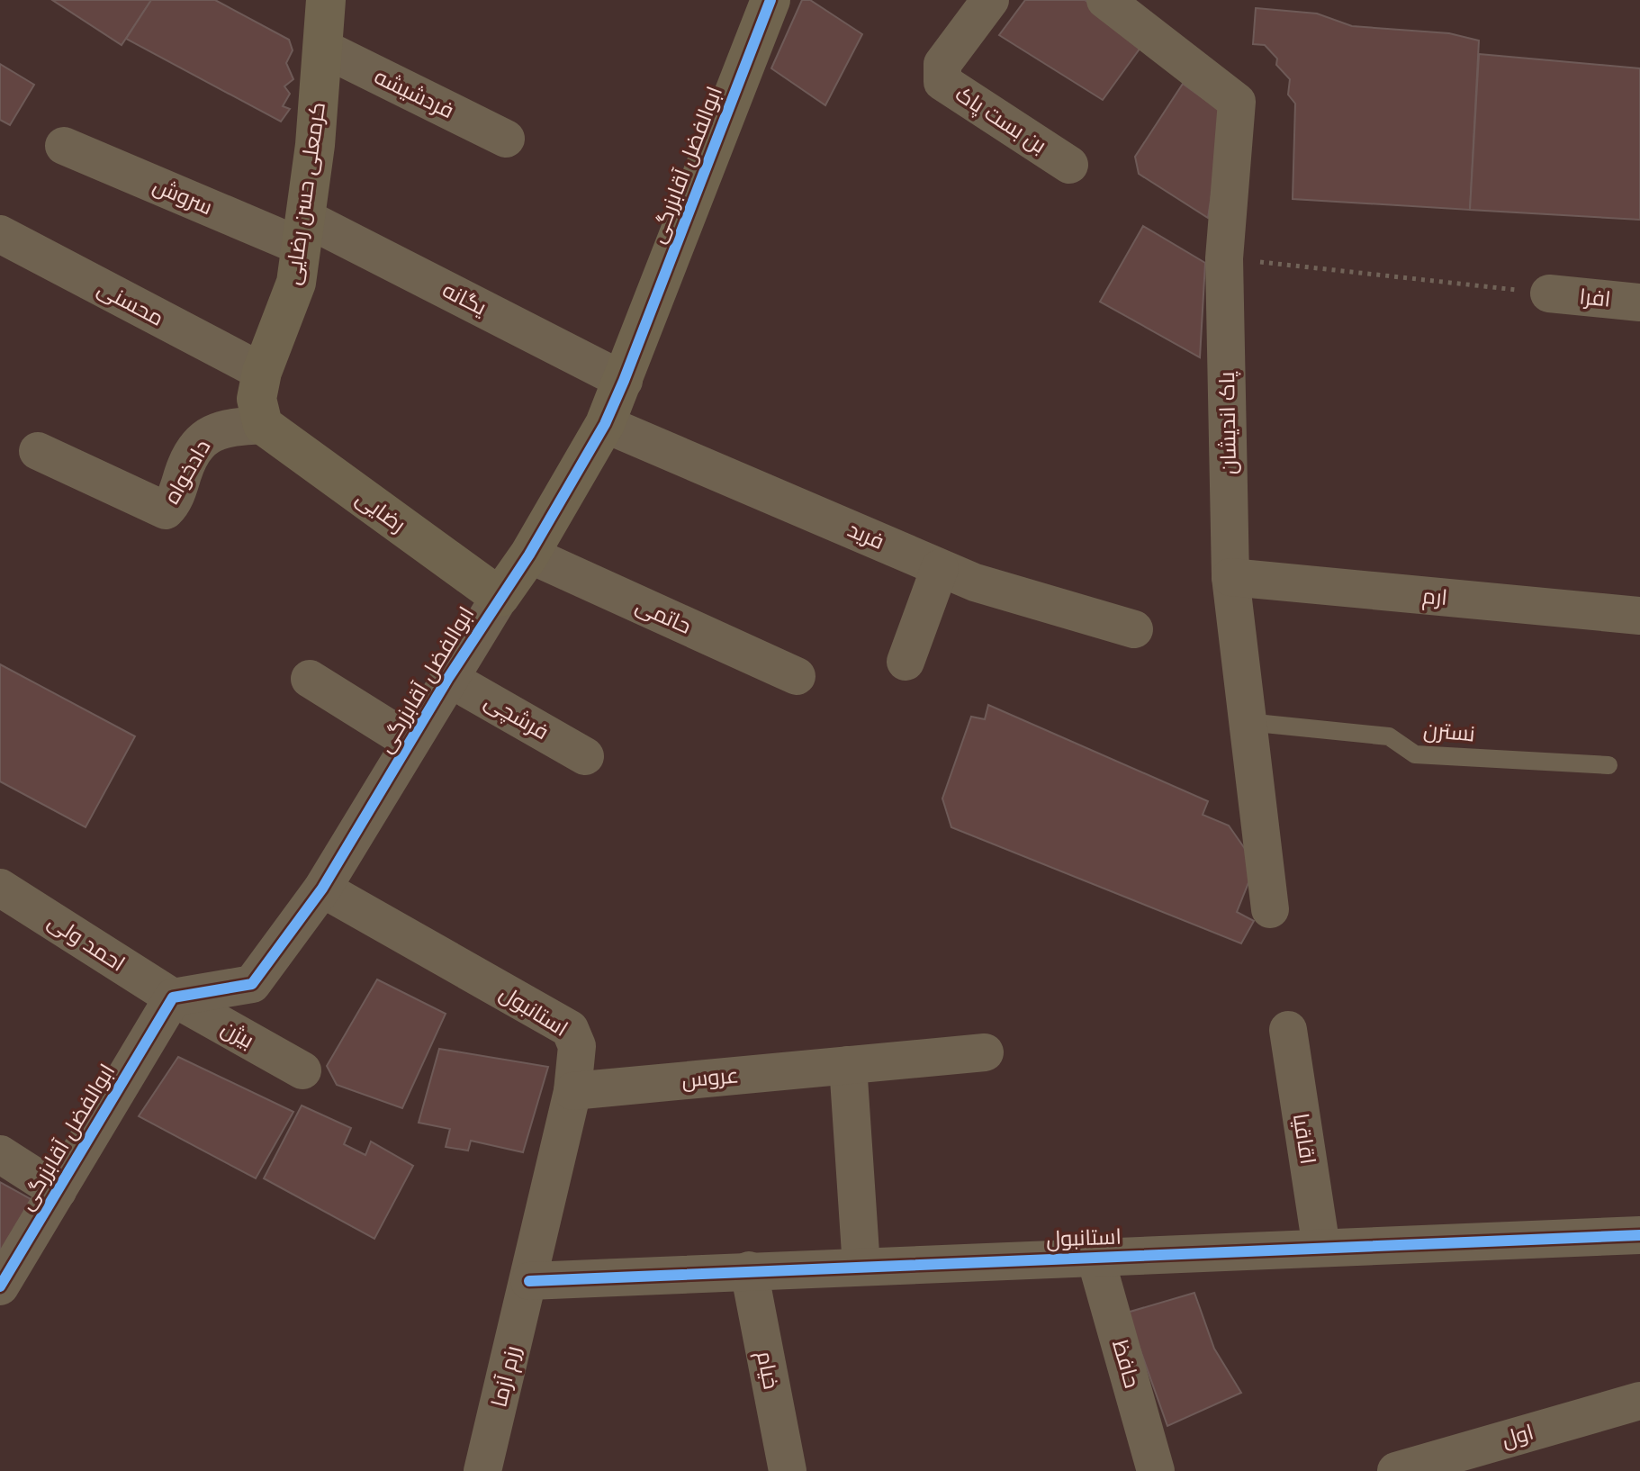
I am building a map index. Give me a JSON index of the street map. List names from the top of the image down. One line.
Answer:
{"streets":{"street":["فردشیشه","بن بست پاک","ابوالفضل آقابزرگی","کرمعلی حسن رضایی","سروش","افرا","یگانه","محسنی","پاک اندیشان","دادخواه","رضایی","فرید","ارم","حاتمی","فرشچی","احمد ولی","استانبول","بیژن","عروس","اقاقیا","حافظ","خیام","رزم آزما","اول"],"lane":["نسترن"]},"crossings":[["فردشیشه","کرمعلی حسن رضایی"],["ابوالفضل آقابزرگی","یگانه"],["ابوالفضل آقابزرگی","رضایی"],["ابوالفضل آقابزرگی","فرید"],["ابوالفضل آقابزرگی","حاتمی"],["ابوالفضل آقابزرگی","فرشچی"],["ابوالفضل آقابزرگی","احمد ولی"],["ابوالفضل آقابزرگی","استانبول"],["ابوالفضل آقابزرگی","بیژن"],["کرمعلی حسن رضایی","سروش"],["کرمعلی حسن رضایی","یگانه"],["کرمعلی حسن رضایی","محسنی"],["کرمعلی حسن رضایی","دادخواه"],["کرمعلی حسن رضایی","رضایی"],["سروش","یگانه"],["پاک اندیشان","ارم"],["پاک اندیشان","نسترن"],["دادخواه","رضایی"],["احمد ولی","بیژن"],["استانبول","عروس"],["استانبول","اقاقیا"],["استانبول","حافظ"],["استانبول","خیام"],["استانبول","رزم آزما"]]}
